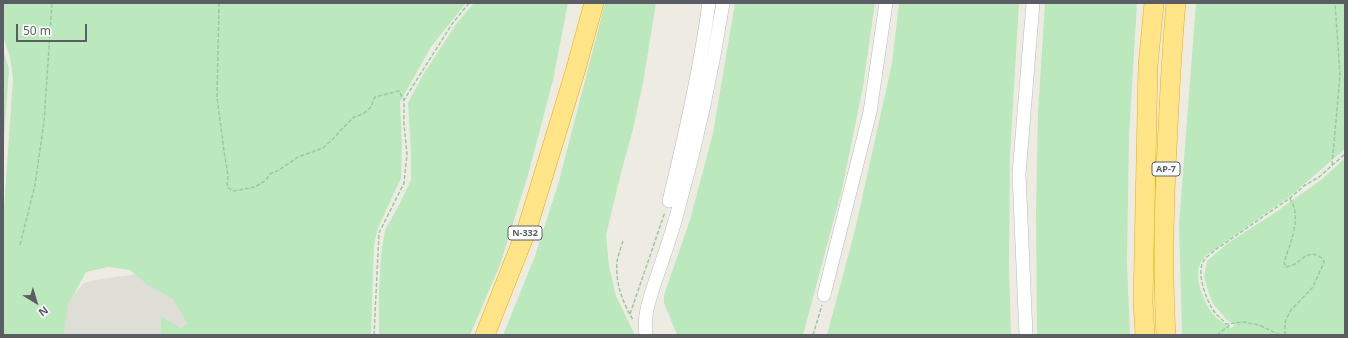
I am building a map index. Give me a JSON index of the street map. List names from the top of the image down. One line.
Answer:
{"streets":{"highway":["AP-7","N-332"]},"scale_bar":"50 m","north":"bottom right"}
